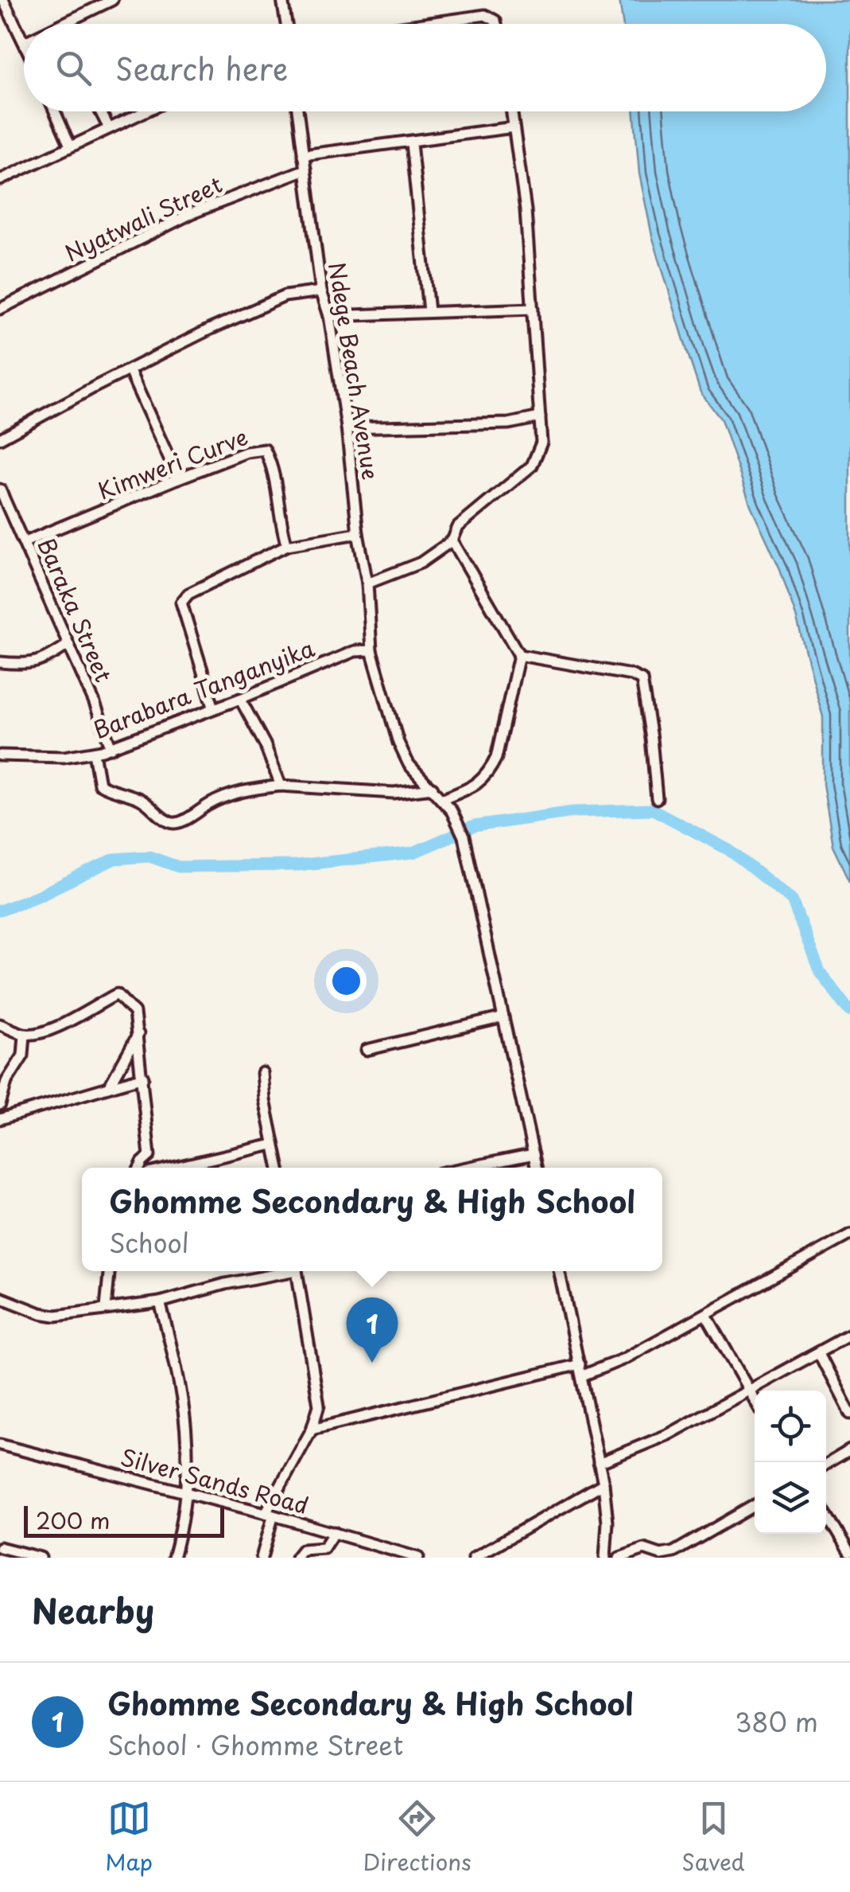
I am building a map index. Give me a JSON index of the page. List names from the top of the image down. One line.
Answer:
{"streets":{"street":["Nyatwali Street","Ndege Beach Avenue","Kimweri Curve","Baraka Street","Barabara Tanganyika","Silver Sands Road"]},"crossings":[["Nyatwali Street","Ndege Beach Avenue"],["Ndege Beach Avenue","Barabara Tanganyika"],["Kimweri Curve","Baraka Street"],["Baraka Street","Barabara Tanganyika"]],"scale_bar":"200 m","page":{"search":"Search here","popup":["Ghomme Secondary & High School","School"],"pins":"1","scale":"200 m","heading":"Nearby","list":[{"mark":"1","name":"Ghomme Secondary & High School","note":"School · Ghomme Street","value":"380 m"}],"nav":["Map","Directions","Saved"]}}
